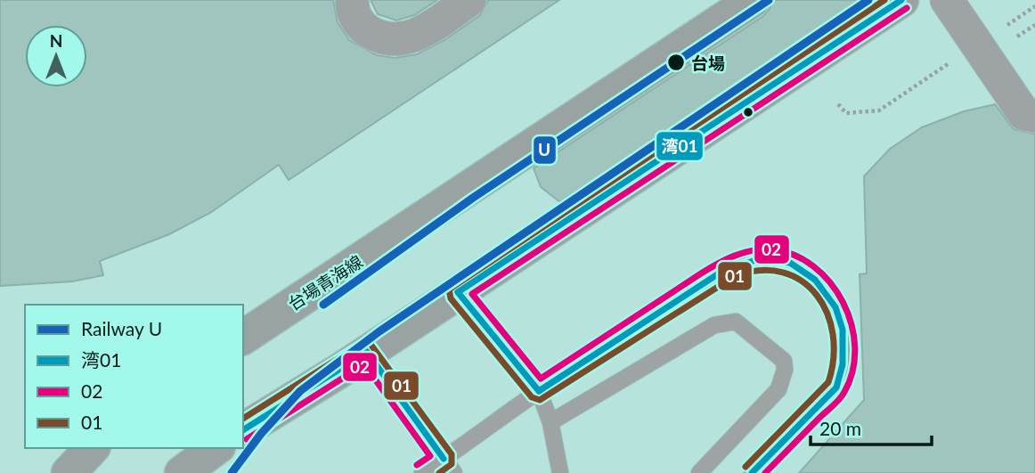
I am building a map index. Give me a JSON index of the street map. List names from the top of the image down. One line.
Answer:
{"streets":{"main road":["台場青海線"]},"places":["台場"],"lines":["rail line U","transit line 湾01","transit line 01","transit line 02"],"legend":["Railway U","湾01","02","01"],"scale_bar":"20 m","north":"top"}
